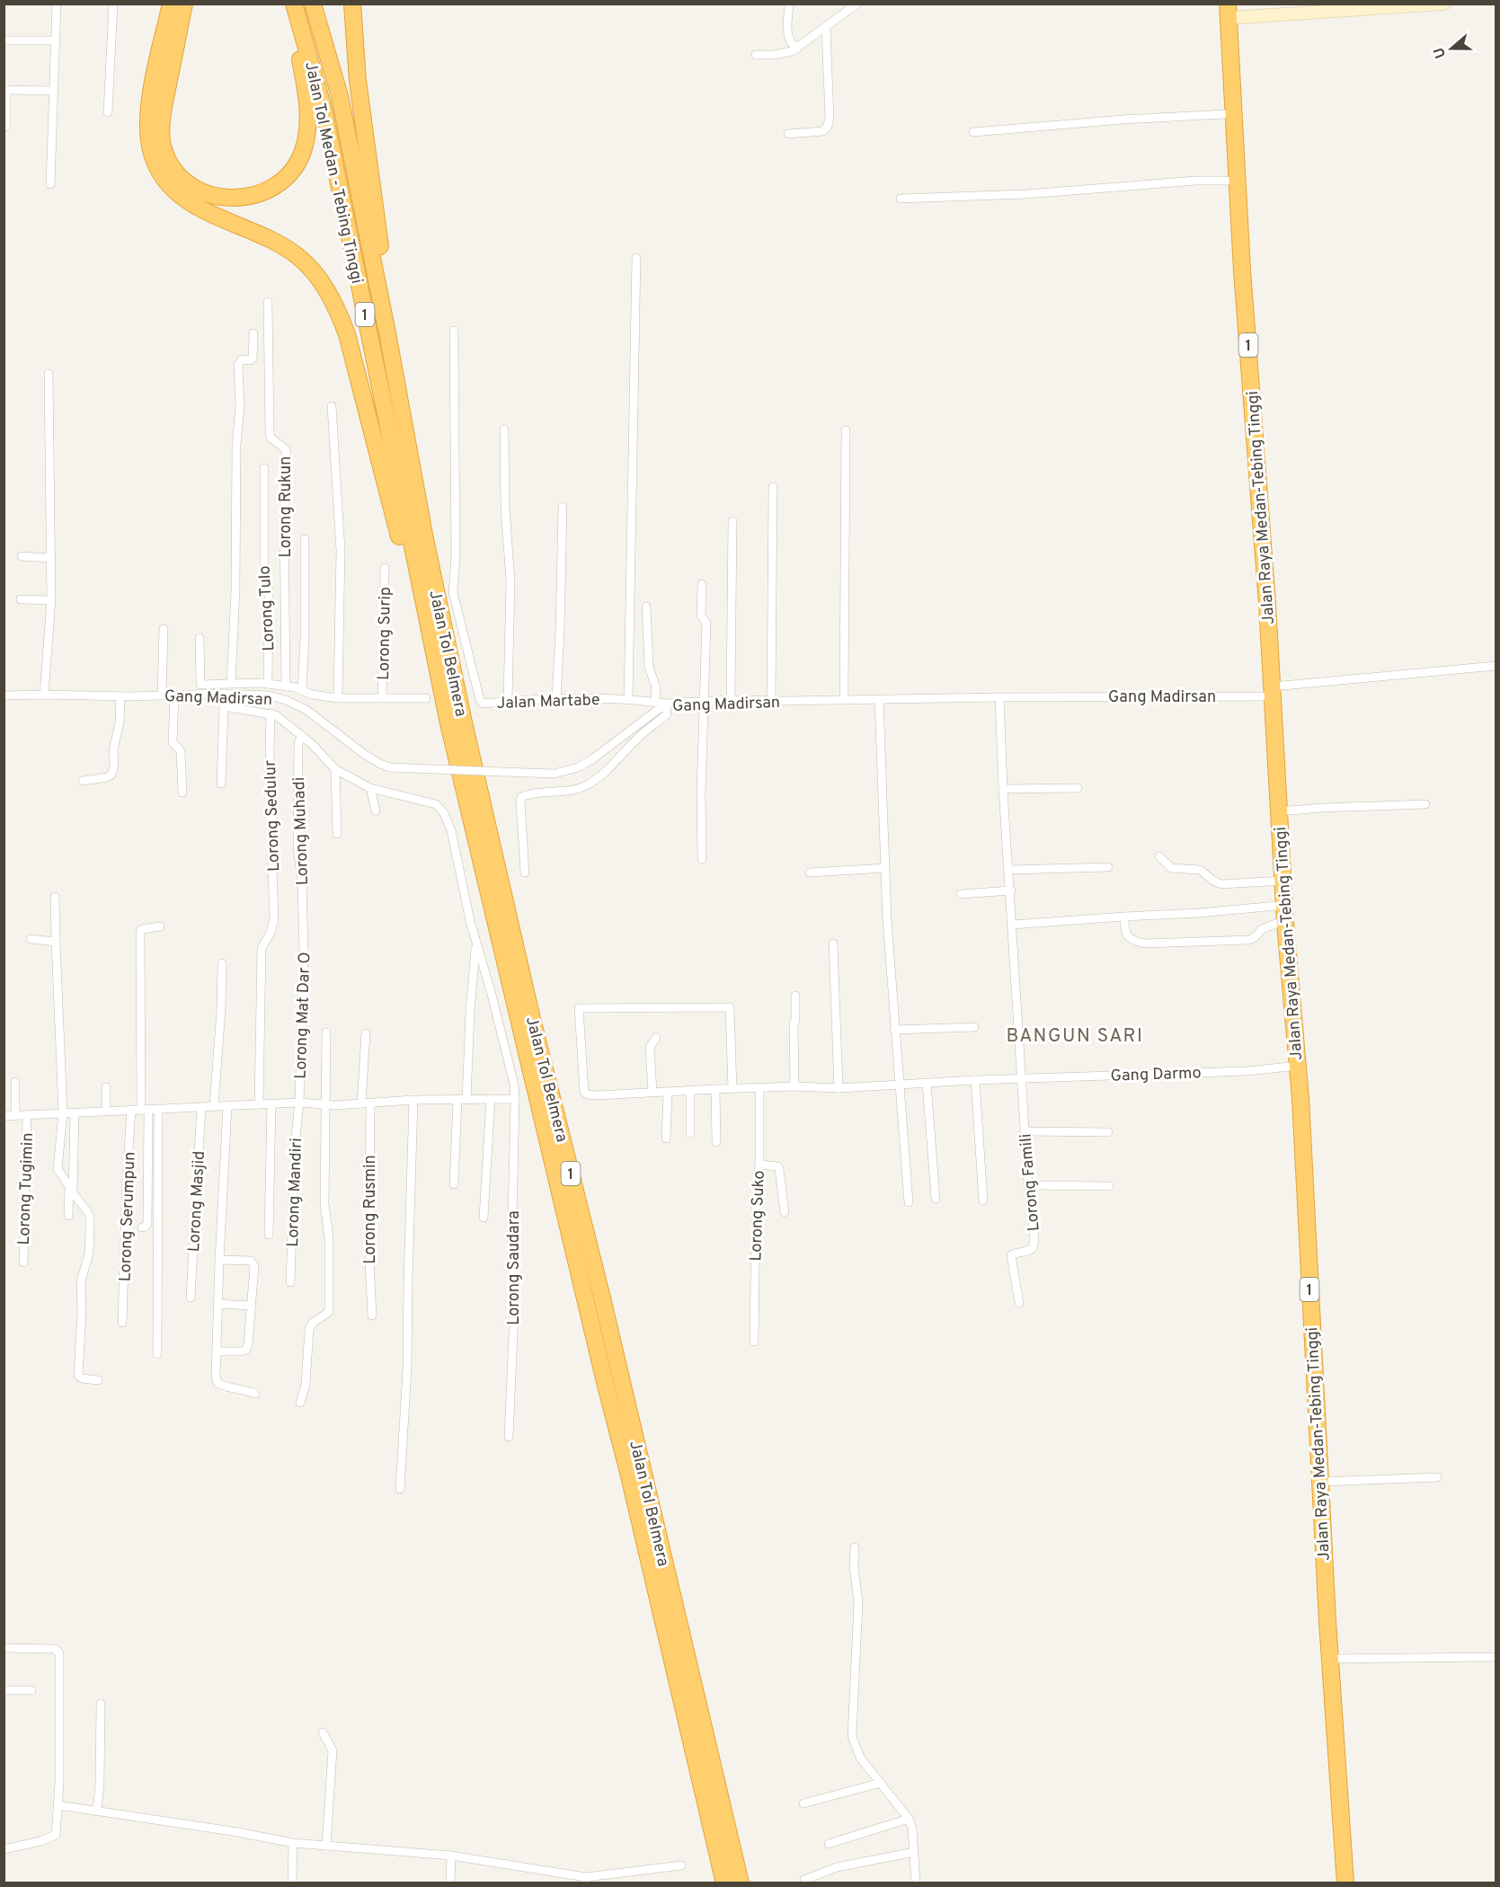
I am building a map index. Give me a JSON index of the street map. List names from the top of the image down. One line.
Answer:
{"streets":{"highway":["Jalan Tol Medan - Tebing Tinggi","1","Jalan Raya Medan-Tebing Tinggi","Jalan Tol Belmera"],"street":["Lorong Rukun","Lorong Tulo","Lorong Surip","Gang Madirsan","Jalan Martabe","Lorong Sedulur","Lorong Muhadi","Lorong Mat Dar O","Gang Darmo","Lorong Famili","Lorong Tugimin","Lorong Mandiri","Lorong Masjid","Lorong Rusmin","Lorong Suko","Lorong Serumpun","Lorong Saudara"]},"crossings":[["Jalan Tol Medan - Tebing Tinggi","Jalan Tol Belmera"],["Jalan Raya Medan-Tebing Tinggi","Gang Madirsan"],["Jalan Raya Medan-Tebing Tinggi","Gang Darmo"],["Gang Madirsan","Jalan Martabe"],["Gang Madirsan","Lorong Famili"],["Lorong Muhadi","Lorong Mat Dar O"],["Lorong Mat Dar O","Lorong Mandiri"],["Gang Darmo","Lorong Famili"],["Gang Darmo","Lorong Suko"]],"districts":["BANGUN SARI"],"north":"left"}
